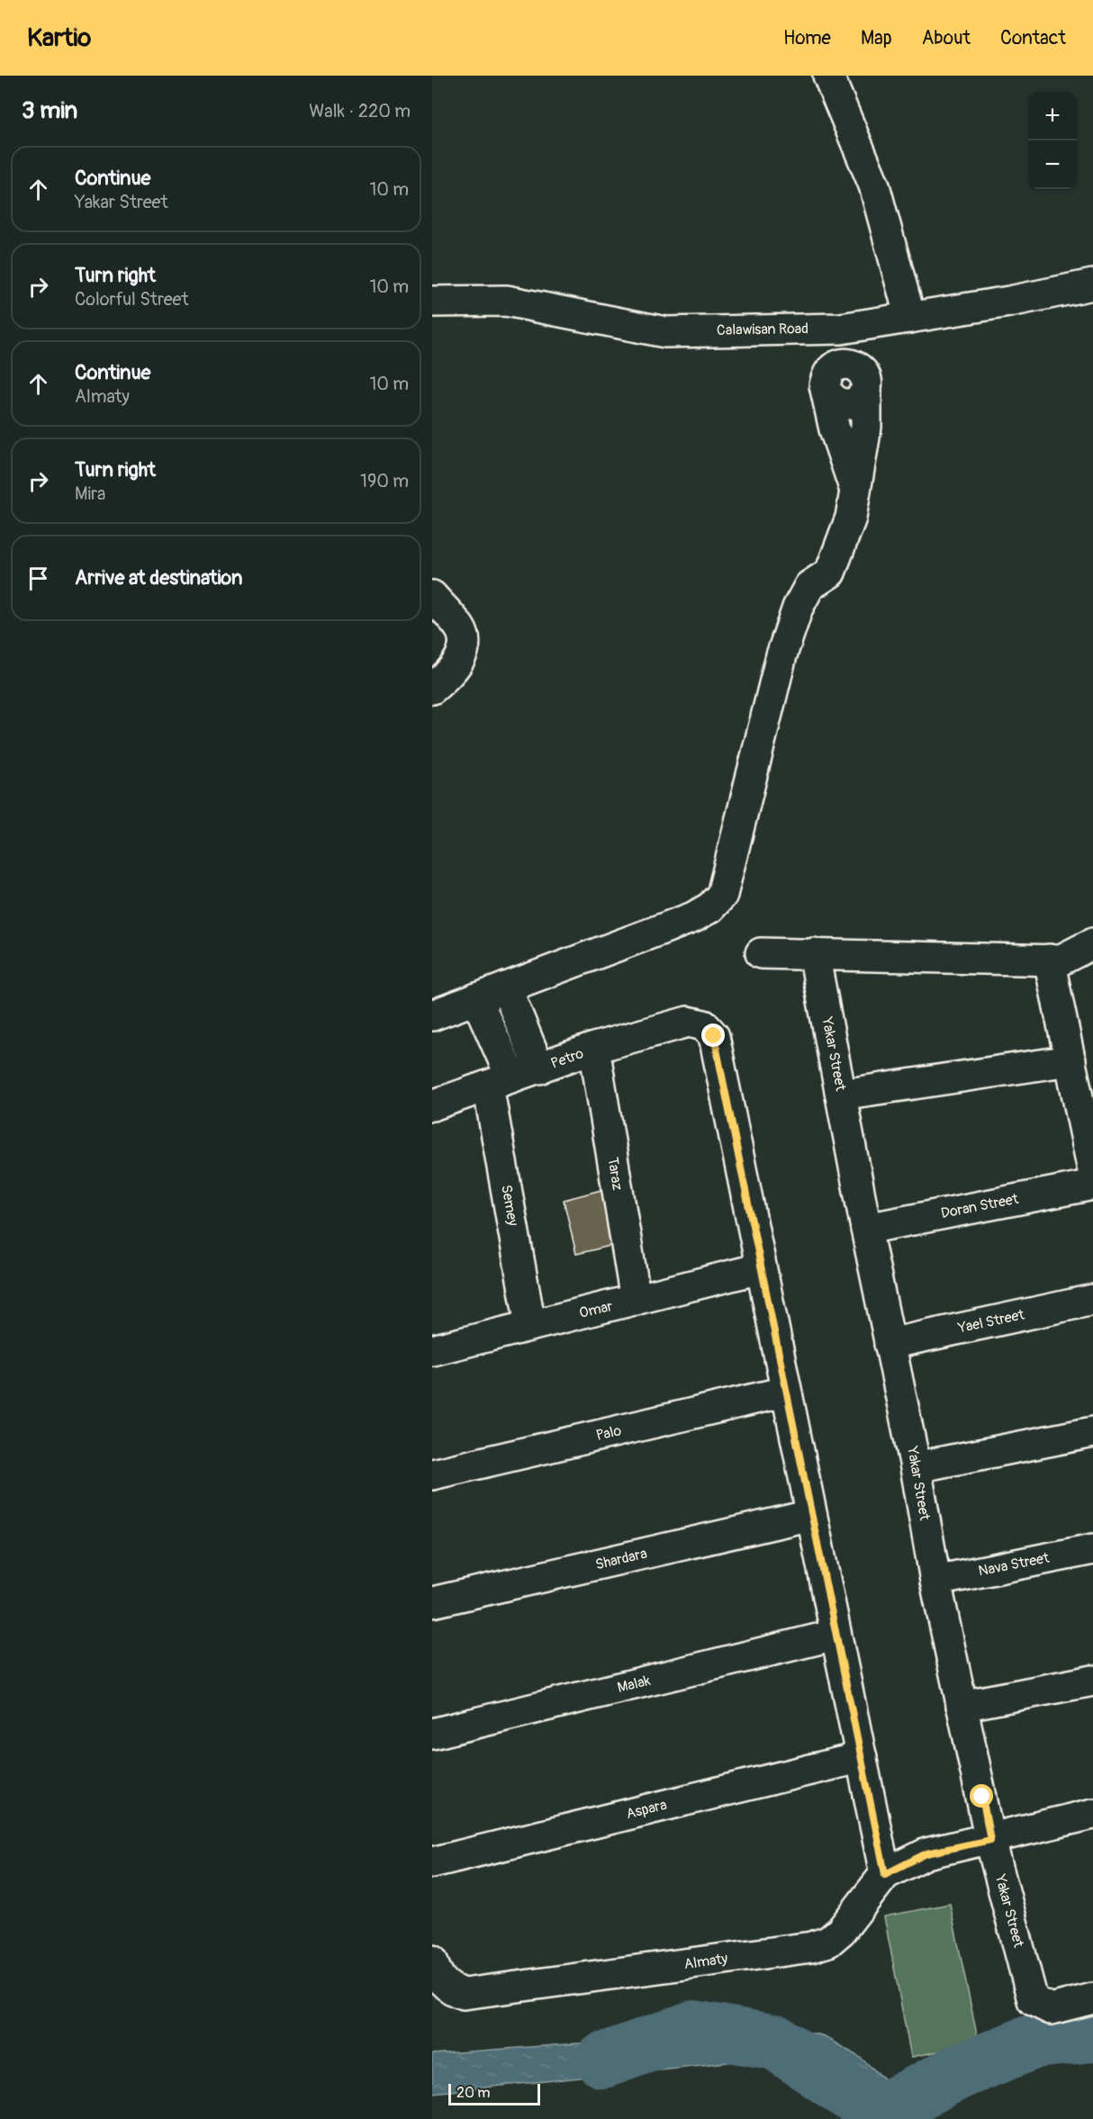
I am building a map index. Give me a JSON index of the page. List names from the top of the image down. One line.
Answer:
{"streets":{"street":["Calawisan Road","Yakar Street","Petro","Taraz","Semey","Doran Street","Omar","Yael Street","Palo","Shardara","Nava Street","Malak","Aspara","Almaty"]},"crossings":[["Yakar Street","Doran Street"],["Yakar Street","Yael Street"],["Yakar Street","Nava Street"],["Yakar Street","Almaty"],["Petro","Taraz"],["Petro","Semey"],["Petro","Omar"],["Taraz","Omar"],["Semey","Omar"]],"scale_bar":"20 m","page":{"header":"Kartio","nav":["Home","Map","About","Contact"],"heading":["3 min","Walk · 220 m"],"map_buttons":["+","−"],"list":[["Continue","Yakar Street","10 m"],["Turn right","Colorful Street","10 m"],["Continue","Almaty","10 m"],["Turn right","Mira","190 m"],"Arrive at destination"],"scale":"20 m"}}
